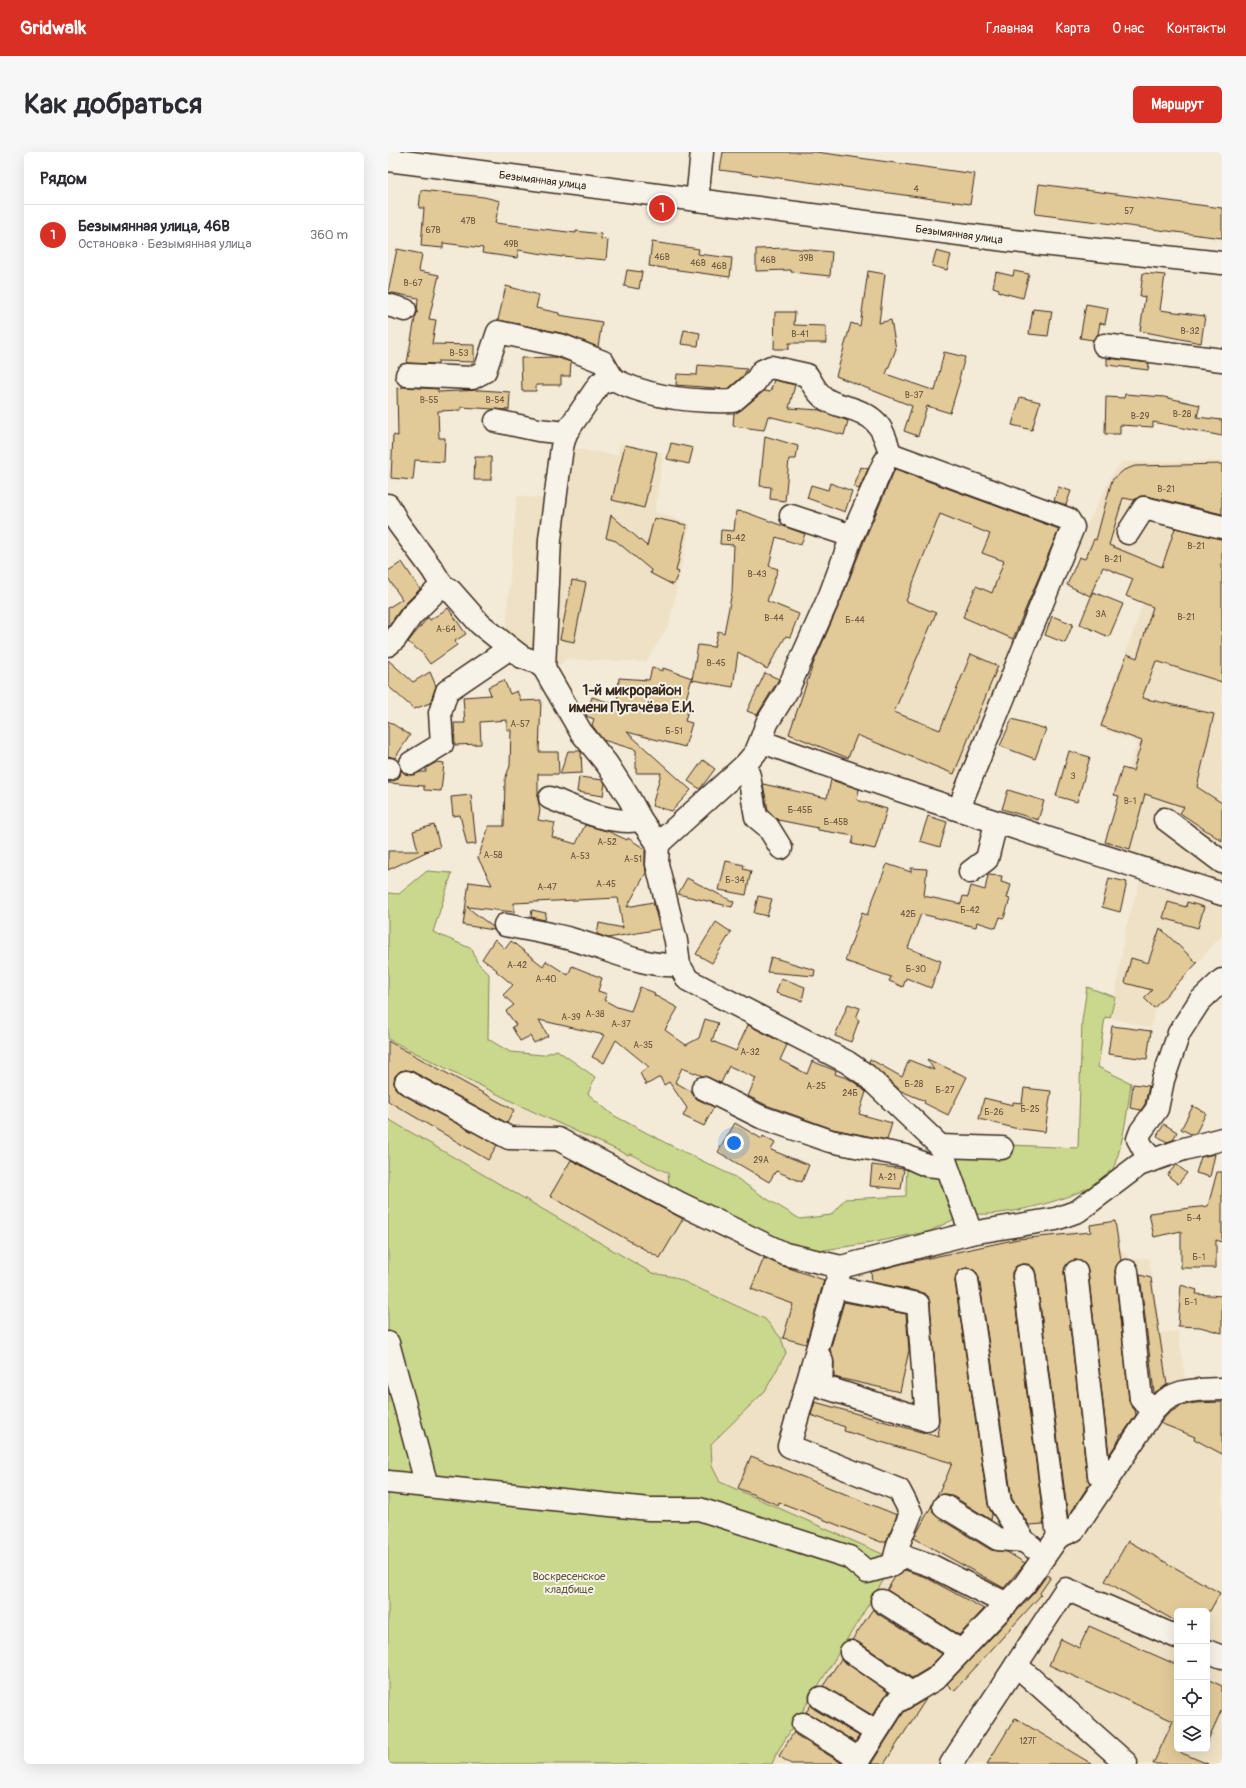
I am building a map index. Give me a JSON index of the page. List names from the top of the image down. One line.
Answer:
{"streets":{"street":["Безымянная улица"]},"districts":["1-й микрорайон имени Пугачёва Е.И."],"parks":["Воскресенское кладбище"],"house_numbers":["4","57","47В","67В","49В","46В","39В","46В","46В","46В","В-67","В-32","В-41","В-53","В-37","В-55","В-54","В-28","В-29","В-21","В-42","В-21","В-21","В-43","3А","В-21","В-44","Б-44","А-64","В-45","А-57","Б-51","3","В-1","Б-45Б","Б-45В","А-52","А-58","А-53","А-51","Б-34","А-45","А-47","Б-42","42Б","А-42","Б-30","А-40","А-38","А-39","А-37","А-35","А-32","Б-28","А-25","Б-27","24Б","Б-25","Б-26","29А","А-21","Б-4","Б-1","Б-1","127Г"],"page":{"header":"Gridwalk","nav":["Главная","Карта","О нас","Контакты"],"buttons":"Маршрут","title":"Как добраться","heading":"Рядом","pins":"1","list":[{"mark":"1","name":"Безымянная улица, 46В","note":"Остановка · Безымянная улица","value":"360 m"}],"map_buttons":["+","−"]}}
